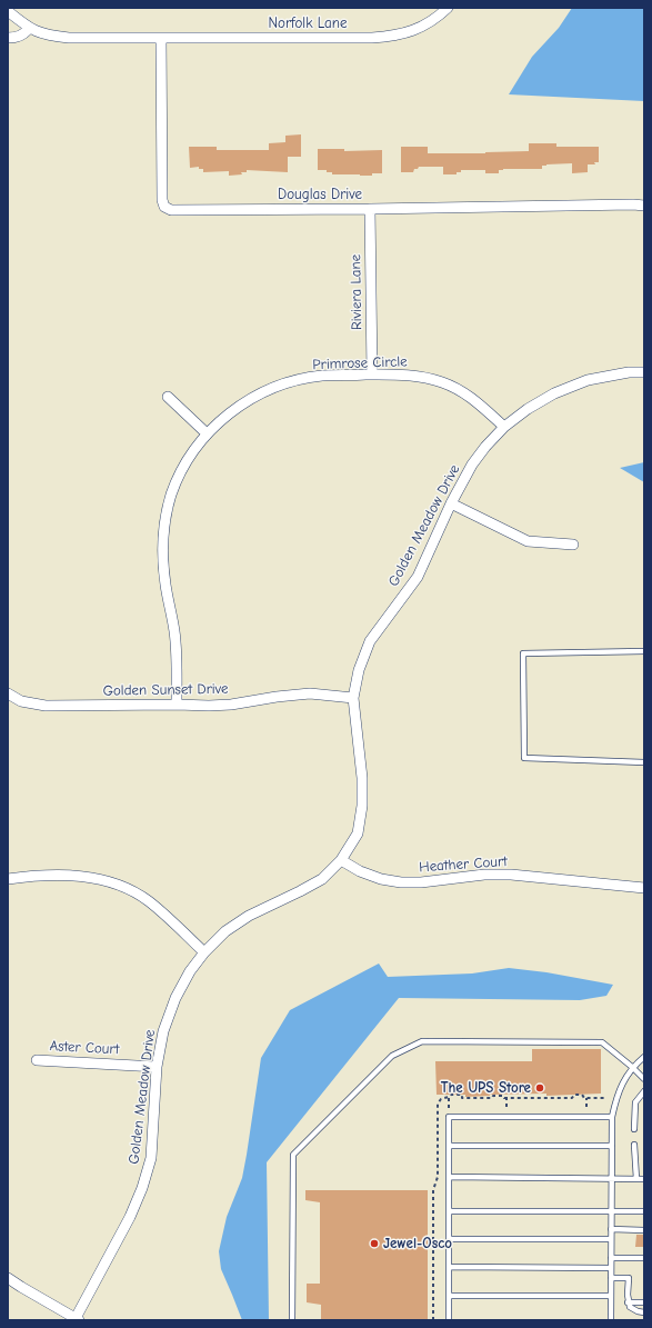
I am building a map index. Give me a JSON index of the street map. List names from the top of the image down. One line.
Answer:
{"streets":{"street":["Norfolk Lane","Douglas Drive","Riviera Lane","Primrose Circle","Golden Meadow Drive","Golden Sunset Drive","Heather Court","Aster Court"]},"crossings":[["Norfolk Lane","Douglas Drive"],["Douglas Drive","Riviera Lane"],["Riviera Lane","Primrose Circle"],["Primrose Circle","Golden Meadow Drive"],["Primrose Circle","Golden Sunset Drive"],["Golden Meadow Drive","Golden Sunset Drive"],["Golden Meadow Drive","Heather Court"],["Golden Meadow Drive","Aster Court"]],"places":["The UPS Store","Jewel-Osco"]}
